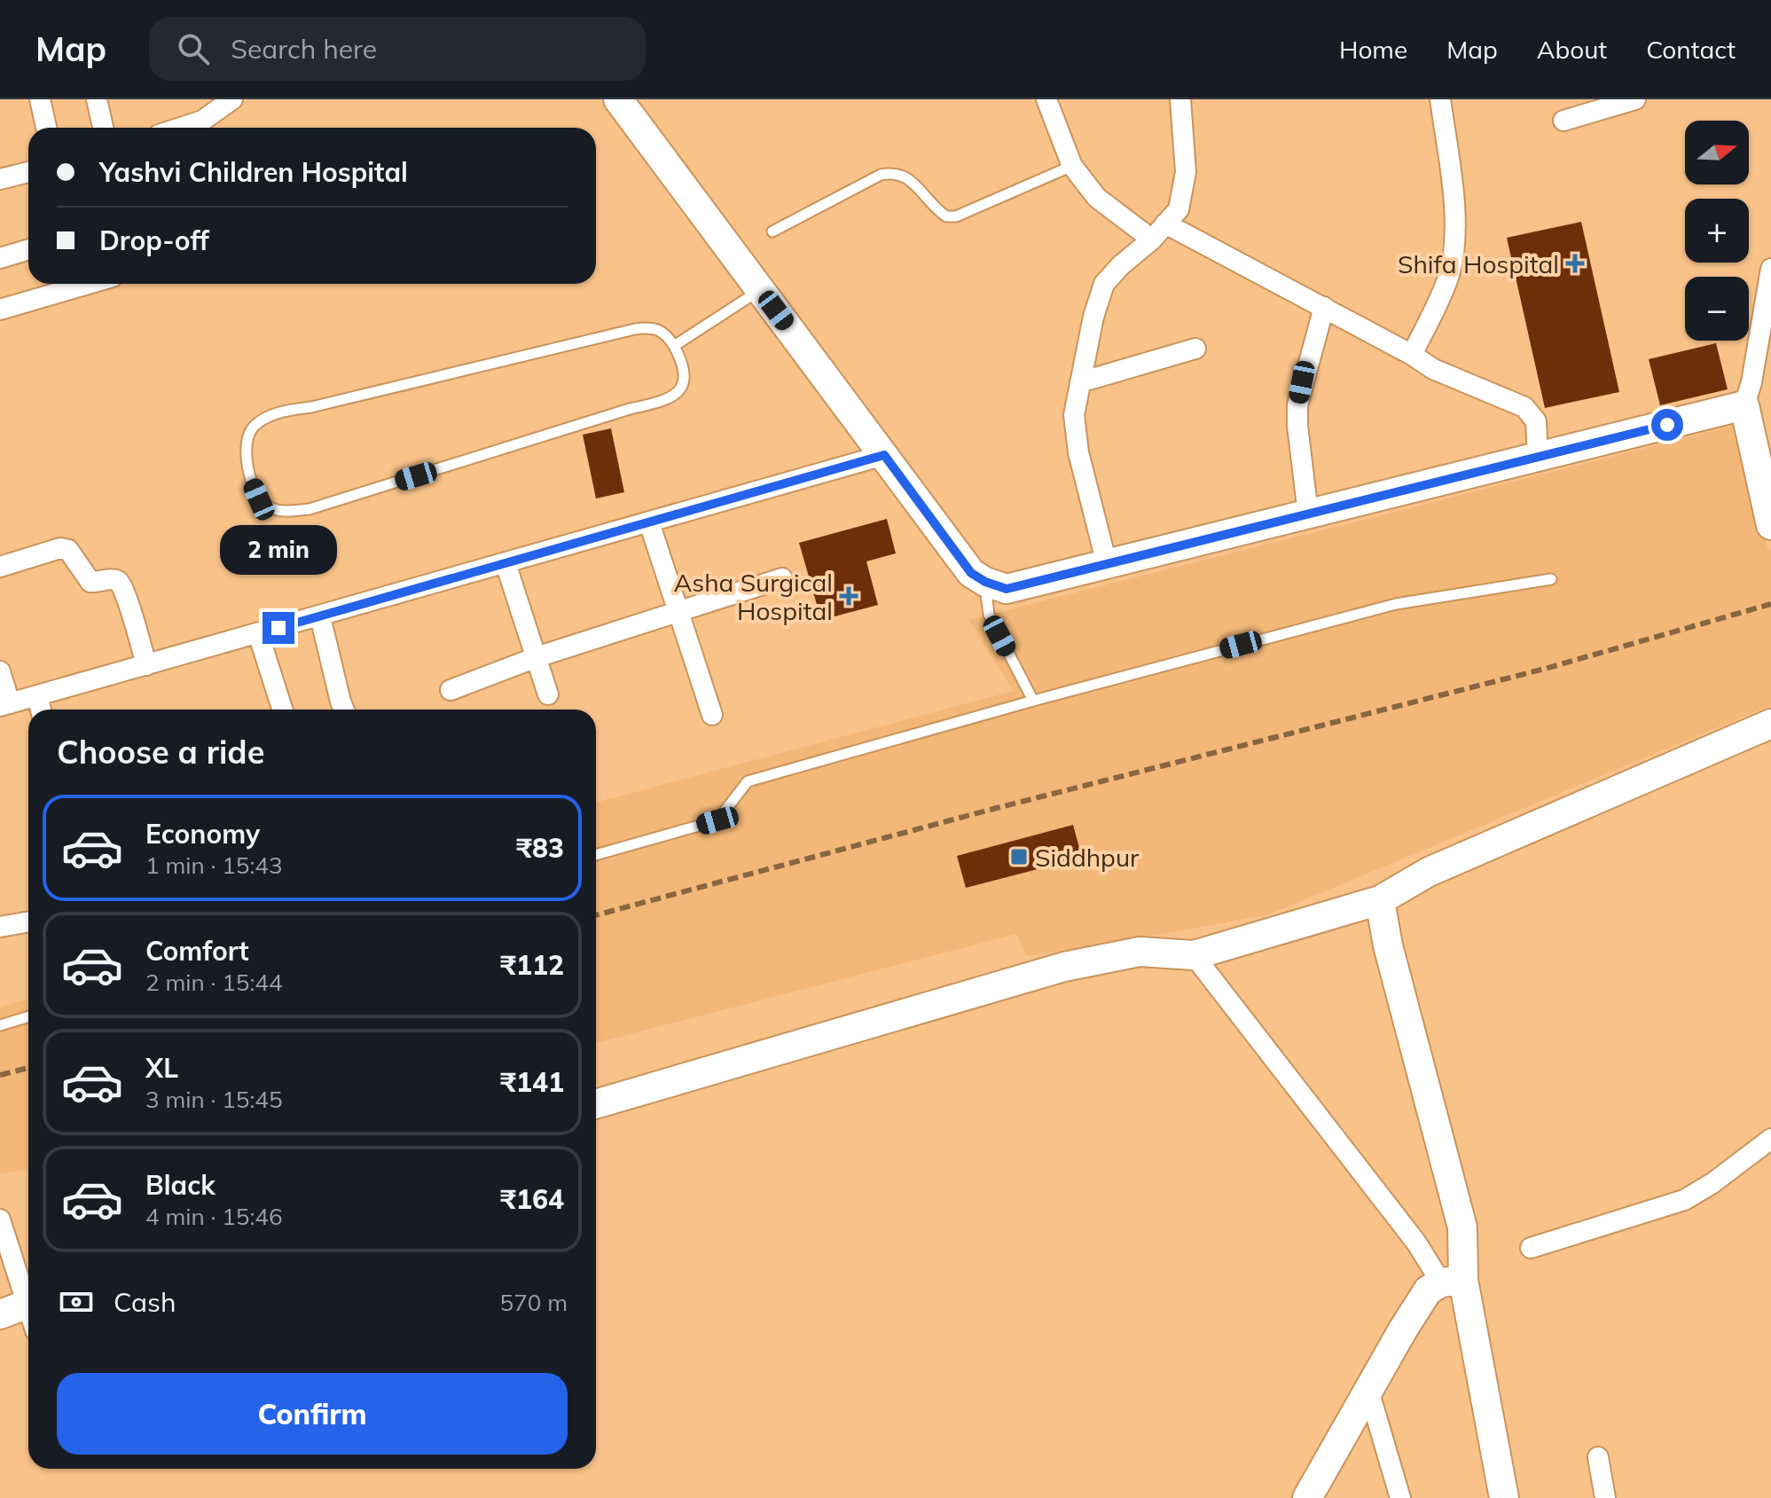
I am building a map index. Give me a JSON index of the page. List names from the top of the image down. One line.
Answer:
{"places":{"health":["Shifa Hospital","Asha Surgical Hospital"],"transit":["Siddhpur"]},"north":"right","page":{"header":"Map","search":"Search here","nav":["Home","Map","About","Contact"],"map_buttons":["+","−"],"banner":["Yashvi Children Hospital","Drop-off"],"bubble":"2 min","heading":"Choose a ride","list":[{"name":"Economy","note":"1 min · 15:43","value":"₹83"},{"name":"Comfort","note":"2 min · 15:44","value":"₹112"},{"name":"XL","note":"3 min · 15:45","value":"₹141"},{"name":"Black","note":"4 min · 15:46","value":"₹164"}],"pay":["Cash","570 m"],"buttons":"Confirm"}}
